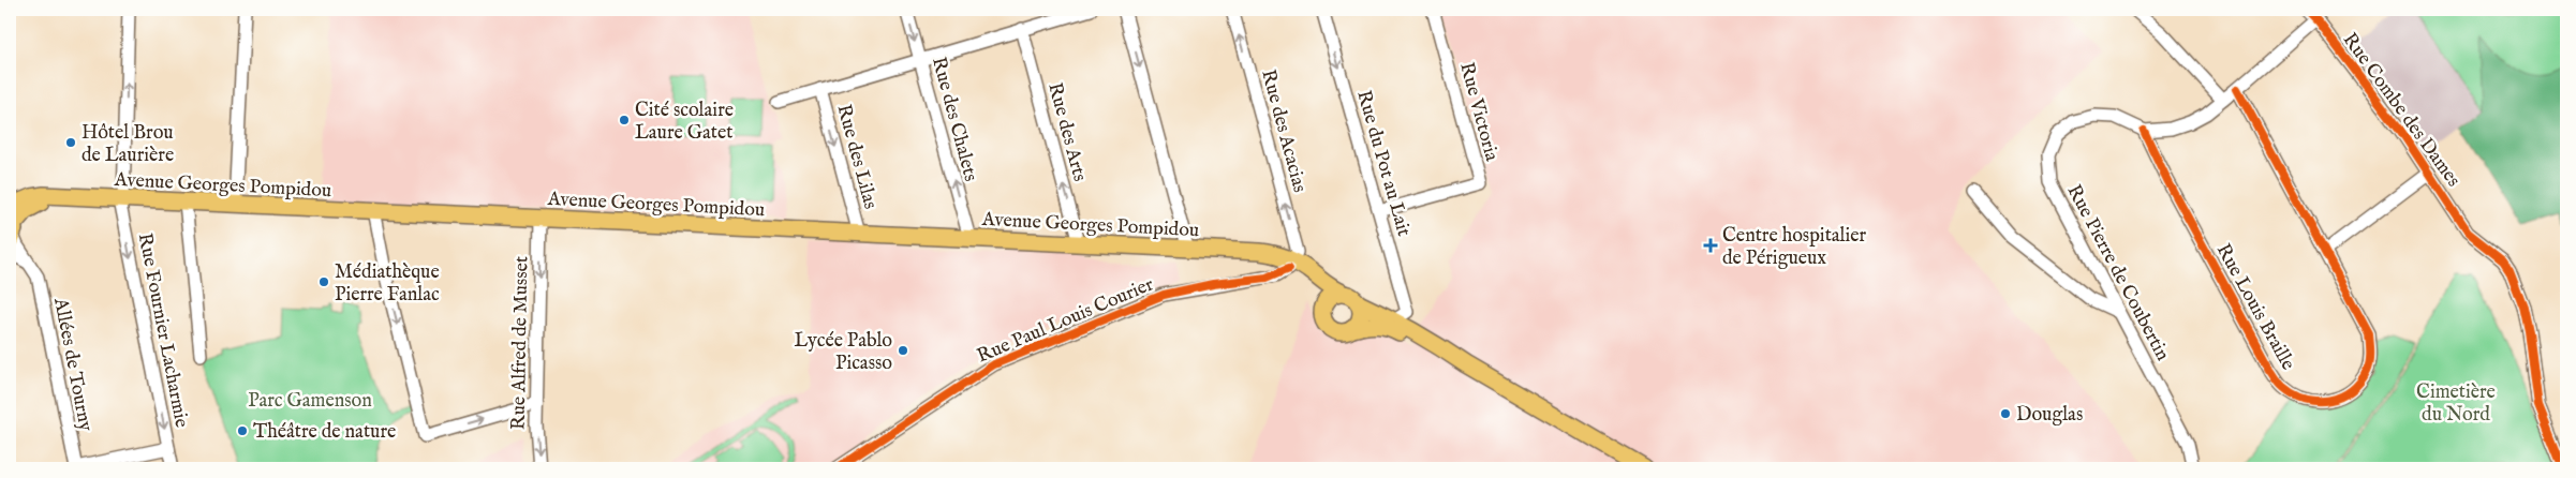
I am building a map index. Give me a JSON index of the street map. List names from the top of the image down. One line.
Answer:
{"streets":{"main road":["Avenue Georges Pompidou"],"street":["Rue Combe des Dames","Rue Victoria","Rue des Chalets","Rue des Acacias","Rue des Arts","Rue des Lilas","Rue du Pot au Lait","Rue Pierre de Coubertin","Rue Louis Braille","Rue Paul Louis Courier","Rue Fournier Lacharmie","Rue Alfred de Musset","Allées de Tourny"]},"crossings":[["Rue Victoria","Rue du Pot au Lait"],["Rue des Chalets","Avenue Georges Pompidou"],["Rue des Acacias","Avenue Georges Pompidou"],["Rue des Acacias","Rue Paul Louis Courier"],["Rue des Arts","Avenue Georges Pompidou"],["Rue des Lilas","Avenue Georges Pompidou"],["Avenue Georges Pompidou","Rue Paul Louis Courier"],["Avenue Georges Pompidou","Rue Fournier Lacharmie"],["Avenue Georges Pompidou","Rue Alfred de Musset"],["Avenue Georges Pompidou","Allées de Tourny"],["Rue Pierre de Coubertin","Rue Louis Braille"]],"one_way":["Rue des Lilas","Rue du Pot au Lait","Rue Alfred de Musset"],"parks":["Cimetière du Nord","Parc Gamenson"],"places":{"other":["Cité scolaire Laure Gatet","Hôtel Brou de Laurière","Médiathèque Pierre Fanlac","Lycée Pablo Picasso","Douglas","Théâtre de nature"],"health":["Centre hospitalier de Périgueux"]}}
